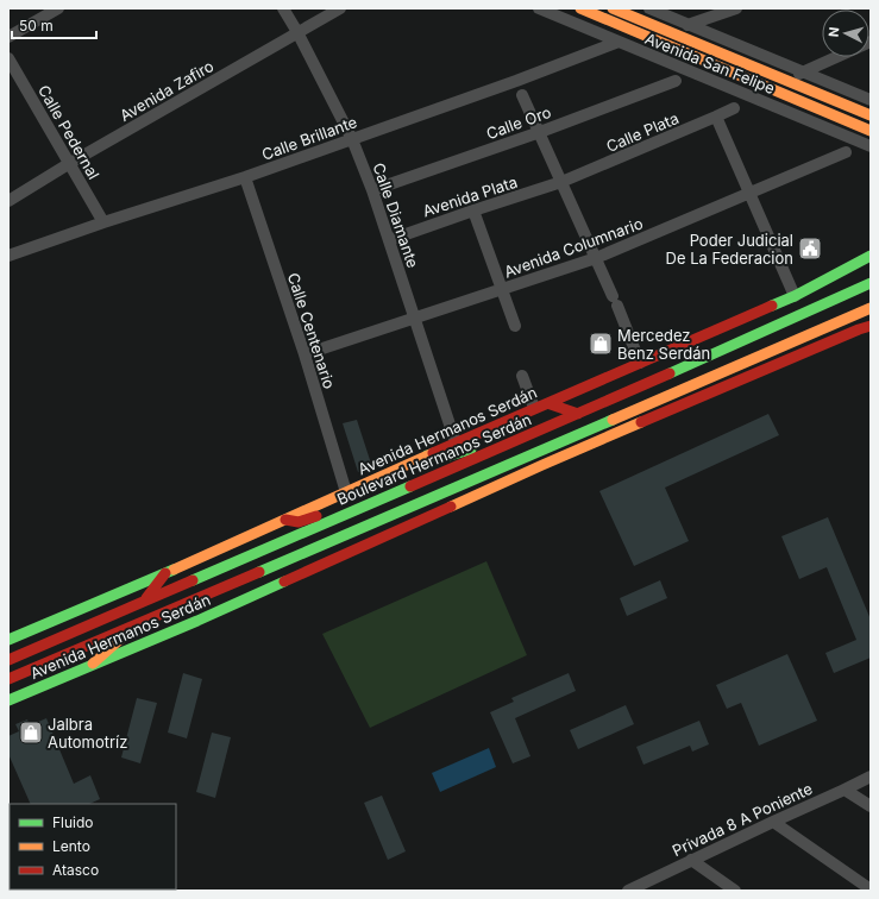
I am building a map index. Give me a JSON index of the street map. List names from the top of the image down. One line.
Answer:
{"streets":{"main road":["Avenida San Felipe","Avenida Hermanos Serdán","Boulevard Hermanos Serdán"],"street":["Avenida Zafiro","Calle Oro","Calle Pedernal","Calle Plata","Calle Brillante","Avenida Plata","Calle Diamante","Avenida Columnario","Calle Centenario","Privada 8 A Poniente"]},"crossings":[["Avenida San Felipe","Calle Brillante"],["Avenida Zafiro","Calle Pedernal"],["Avenida Zafiro","Calle Diamante"],["Calle Oro","Calle Diamante"],["Calle Pedernal","Calle Brillante"],["Calle Plata","Avenida Plata"],["Calle Brillante","Calle Diamante"],["Calle Brillante","Calle Centenario"],["Avenida Plata","Calle Diamante"],["Calle Diamante","Avenida Columnario"],["Calle Diamante","Avenida Hermanos Serdán"],["Avenida Columnario","Calle Centenario"],["Calle Centenario","Avenida Hermanos Serdán"]],"places":{"public building":["Poder Judicial De La Federacion"],"shop":["Mercedez Benz Serdán","Jalbra Automotríz"]},"legend":["Fluido","Lento","Atasco"],"scale_bar":"50 m","north":"left"}
